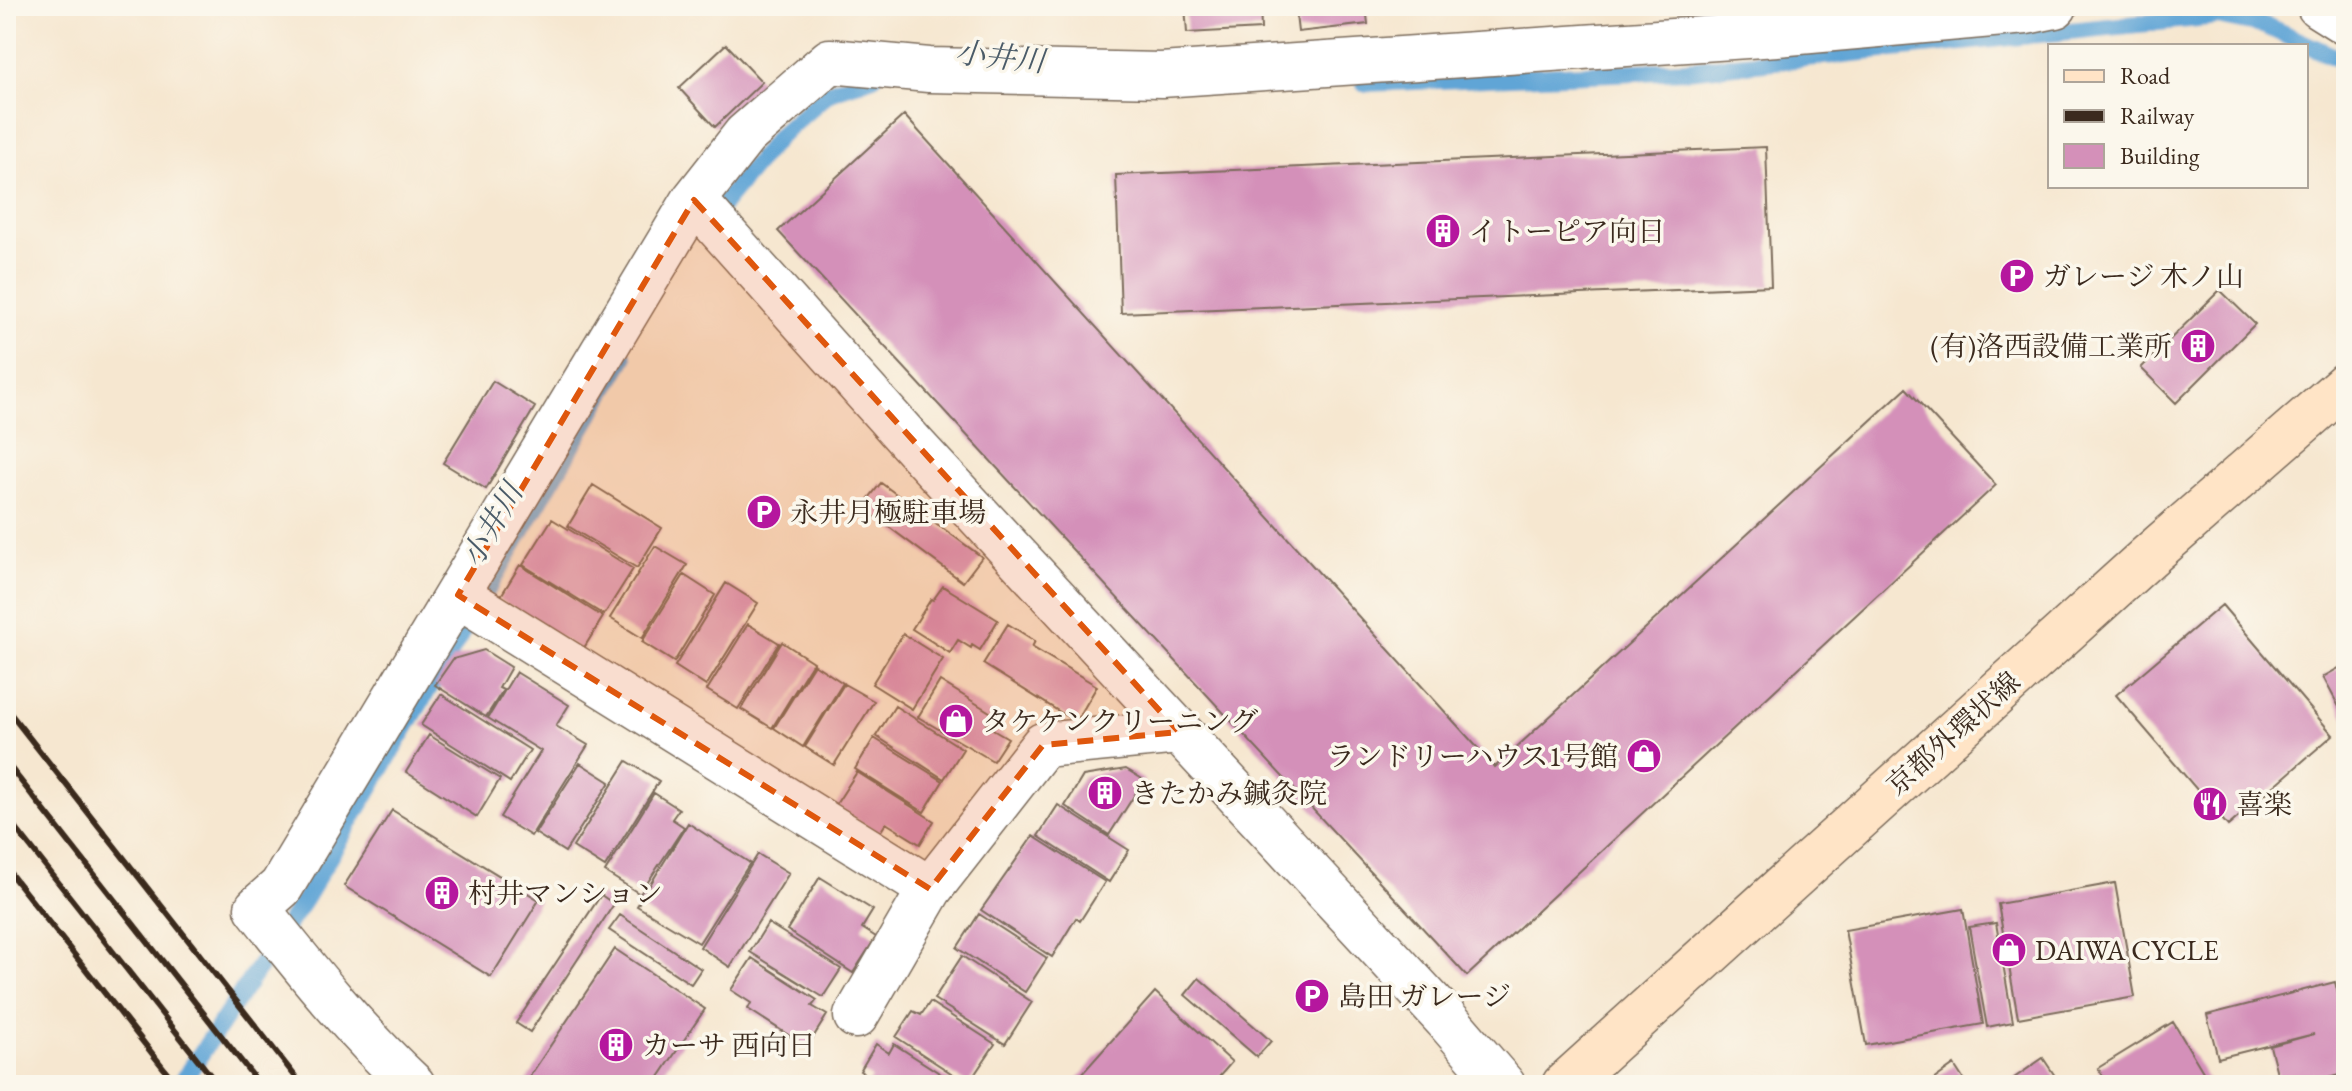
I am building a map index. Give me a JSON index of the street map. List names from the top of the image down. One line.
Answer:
{"streets":{"main road":["京都外環状線"]},"water":["小井川"],"places":{"building":["イトーピア向日","(有)洛西設備工業所","きたかみ鍼灸院","村井マンション","カーサ 西向日"],"parking":["ガレージ 木ノ山","永井月極駐車場","島田 ガレージ"],"shop":["タケケンクリーニング","ランドリーハウス1号館","DAIWA CYCLE"],"restaurant":["喜楽"]},"legend":["Road","Railway","Building"]}
